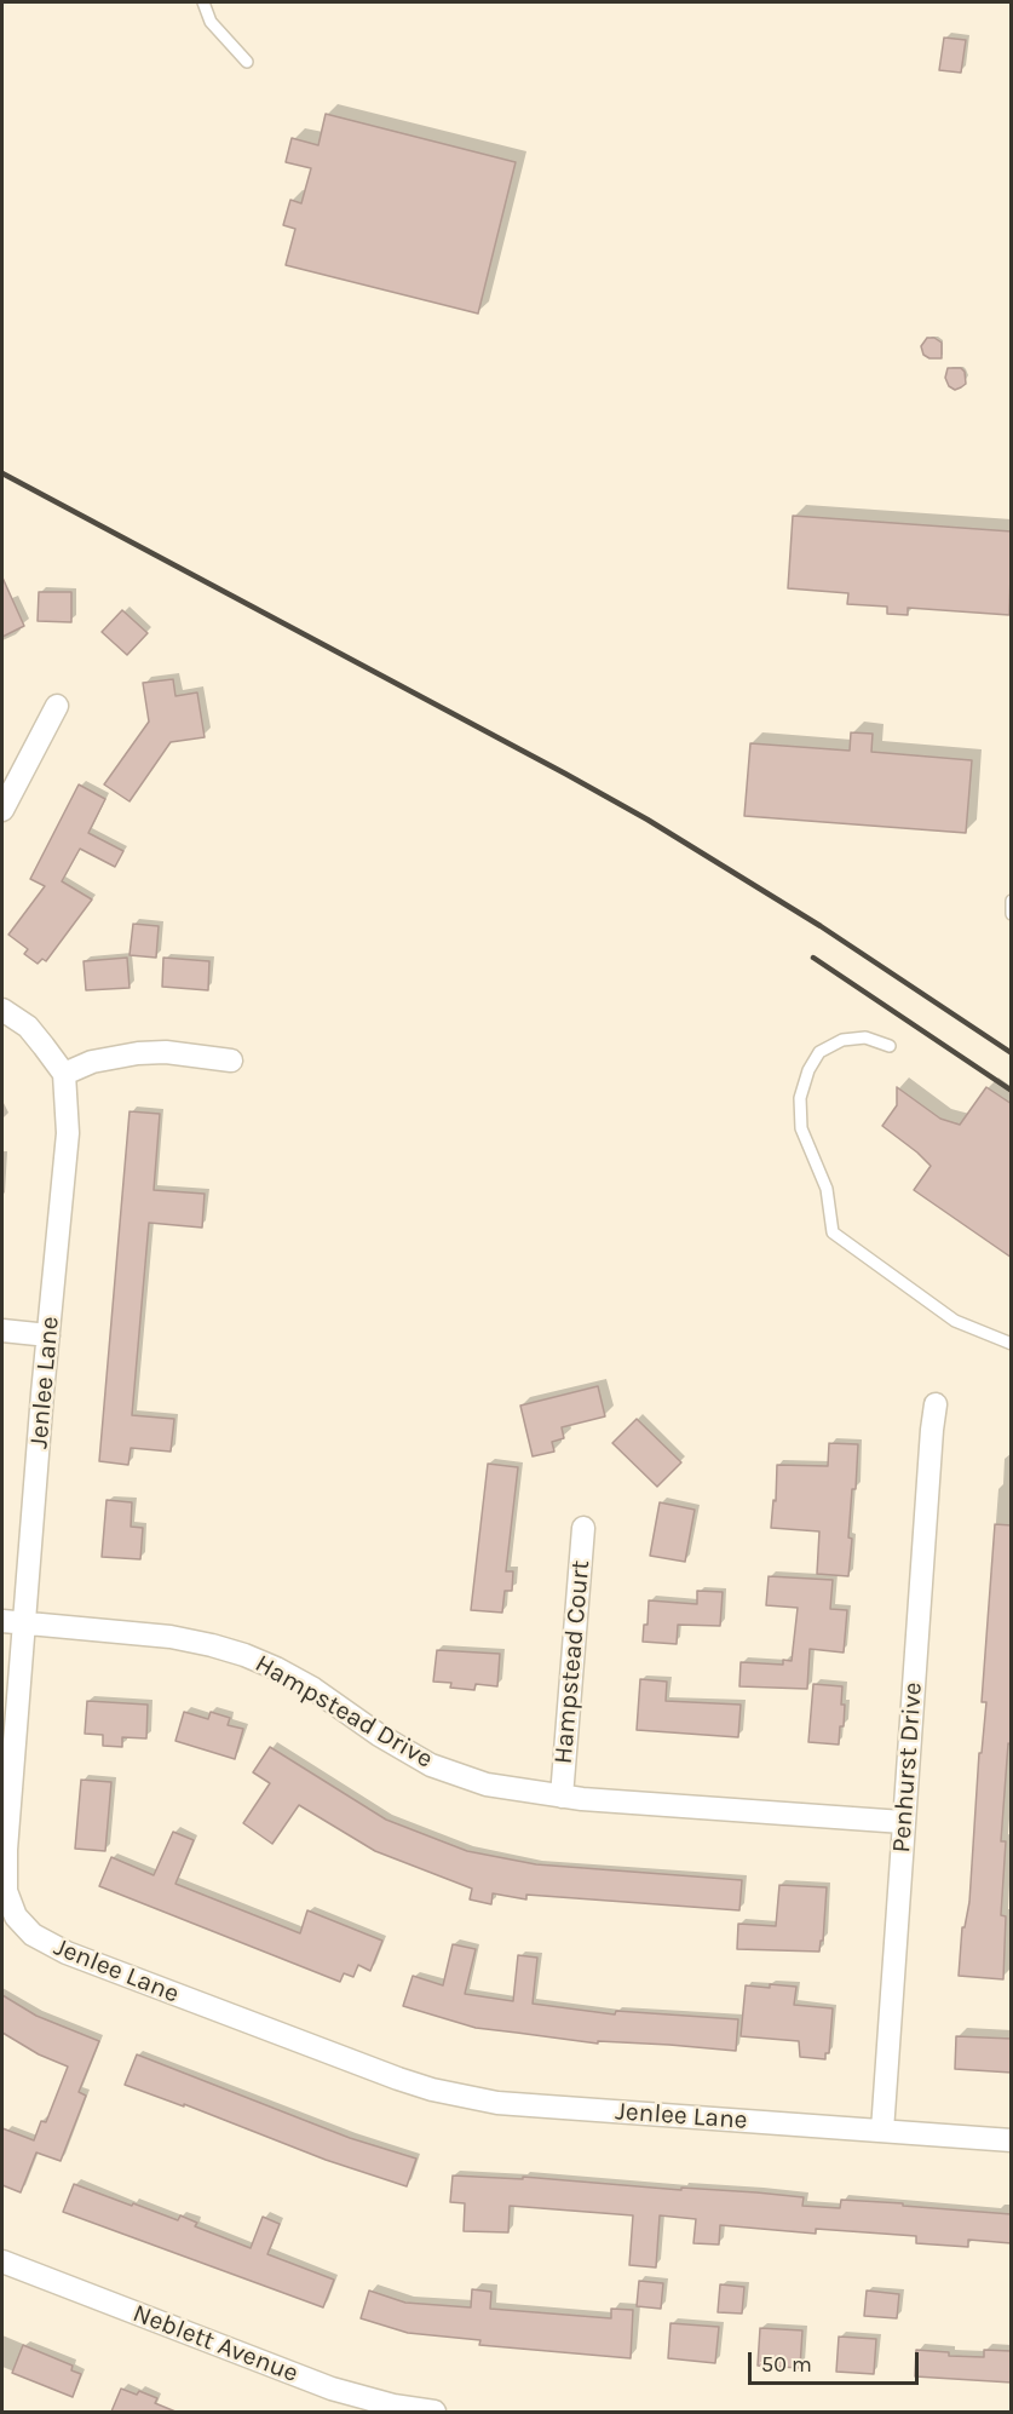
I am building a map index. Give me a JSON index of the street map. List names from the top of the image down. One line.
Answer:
{"streets":{"street":["Jenlee Lane","Hampstead Court","Hampstead Drive","Penhurst Drive","Neblett Avenue"]},"crossings":[["Jenlee Lane","Hampstead Drive"],["Jenlee Lane","Penhurst Drive"],["Hampstead Court","Hampstead Drive"],["Hampstead Drive","Penhurst Drive"]],"scale_bar":"50 m"}
